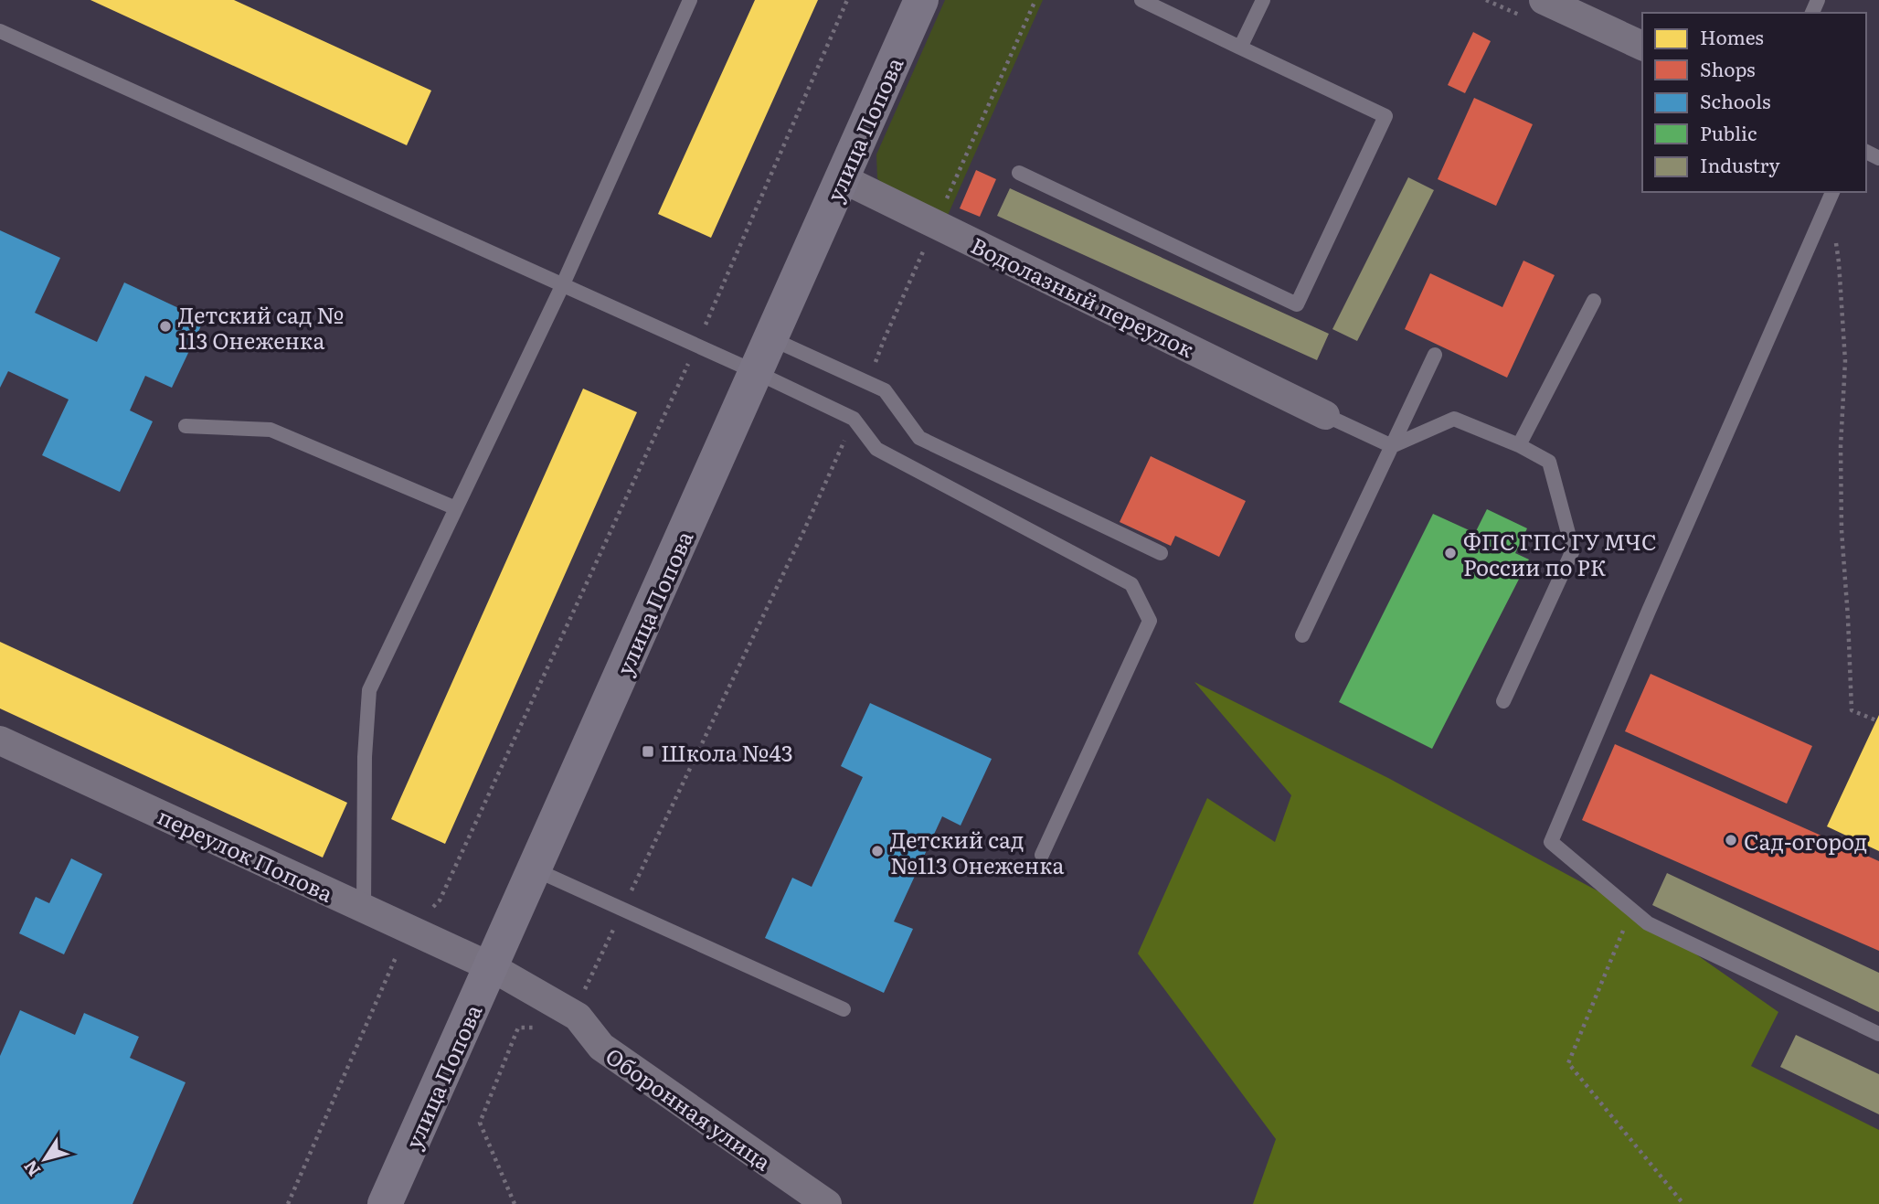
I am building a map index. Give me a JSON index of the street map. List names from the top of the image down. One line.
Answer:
{"streets":{"street":["улица Попова","Водолазный переулок","переулок Попова","Оборонная улица"]},"crossings":[["улица Попова","Водолазный переулок"],["улица Попова","переулок Попова"],["улица Попова","Оборонная улица"],["переулок Попова","Оборонная улица"]],"places":{"other":["Детский сад № 113 Онеженка","ФПС ГПС ГУ МЧС России по РК","Сад-огород","Детский сад №113 Онеженка"],"transit":["Школа №43"]},"legend":["Homes","Shops","Schools","Public","Industry"],"north":"bottom left"}
